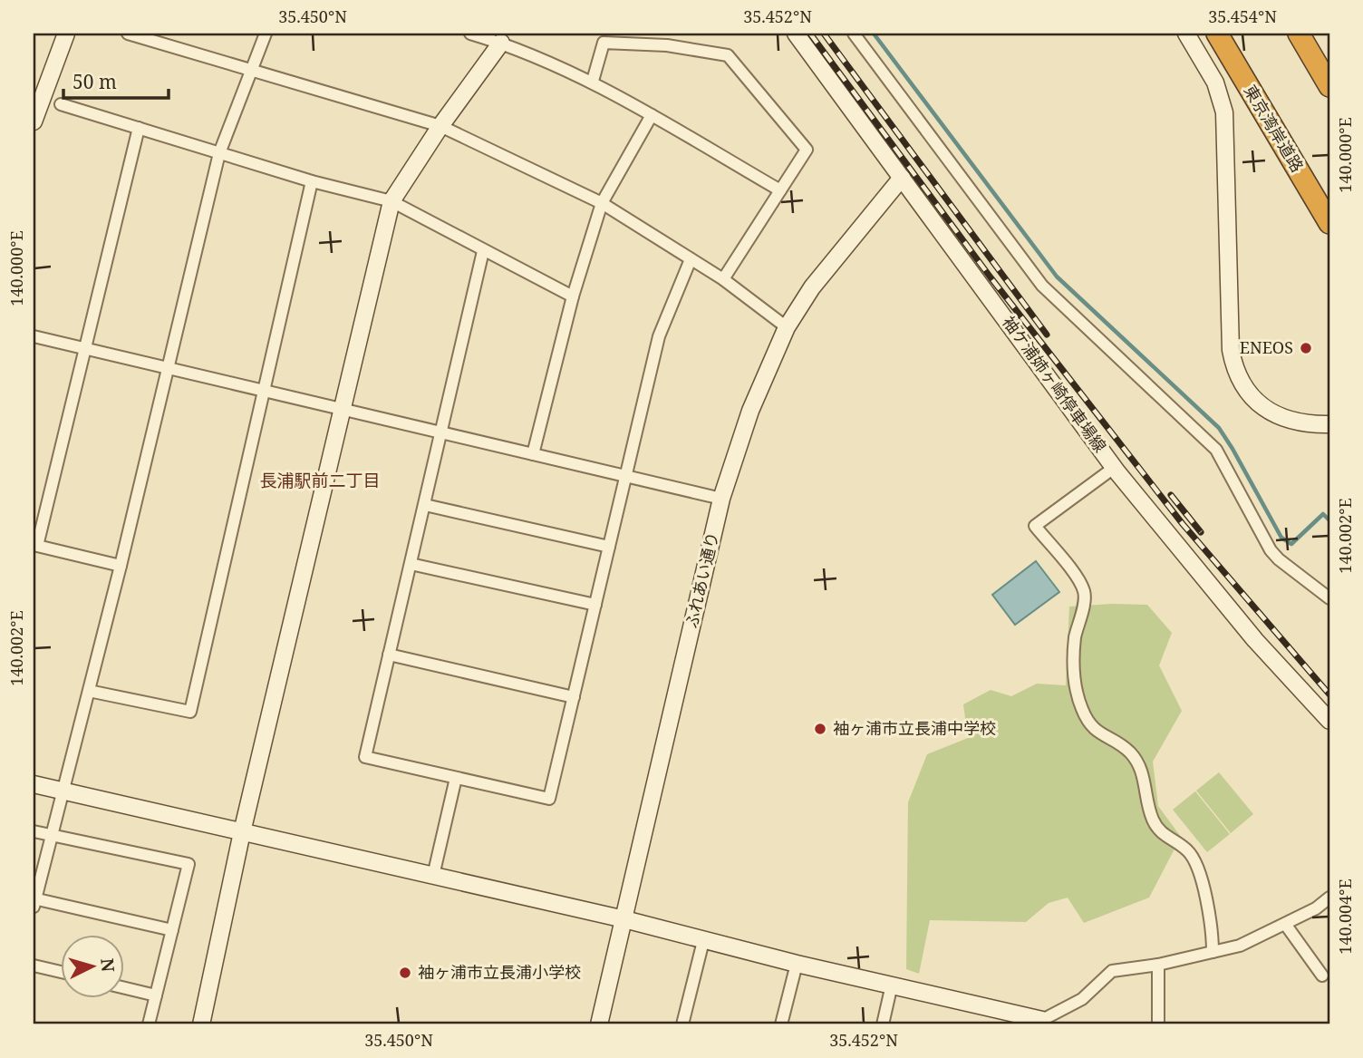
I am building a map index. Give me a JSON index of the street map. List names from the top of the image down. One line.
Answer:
{"streets":{"highway":["東京湾岸道路"],"street":["袖ケ浦姉ヶ崎停車場線","ふれあい通り"]},"crossings":[["袖ケ浦姉ヶ崎停車場線","ふれあい通り"]],"districts":["長浦駅前二丁目"],"places":["ENEOS","袖ヶ浦市立長浦中学校","袖ヶ浦市立長浦小学校"],"scale_bar":"50 m","north":"right","coordinates":["35.450°N","35.452°N","35.454°N","140.000°E","140.002°E","140.004°E"]}
